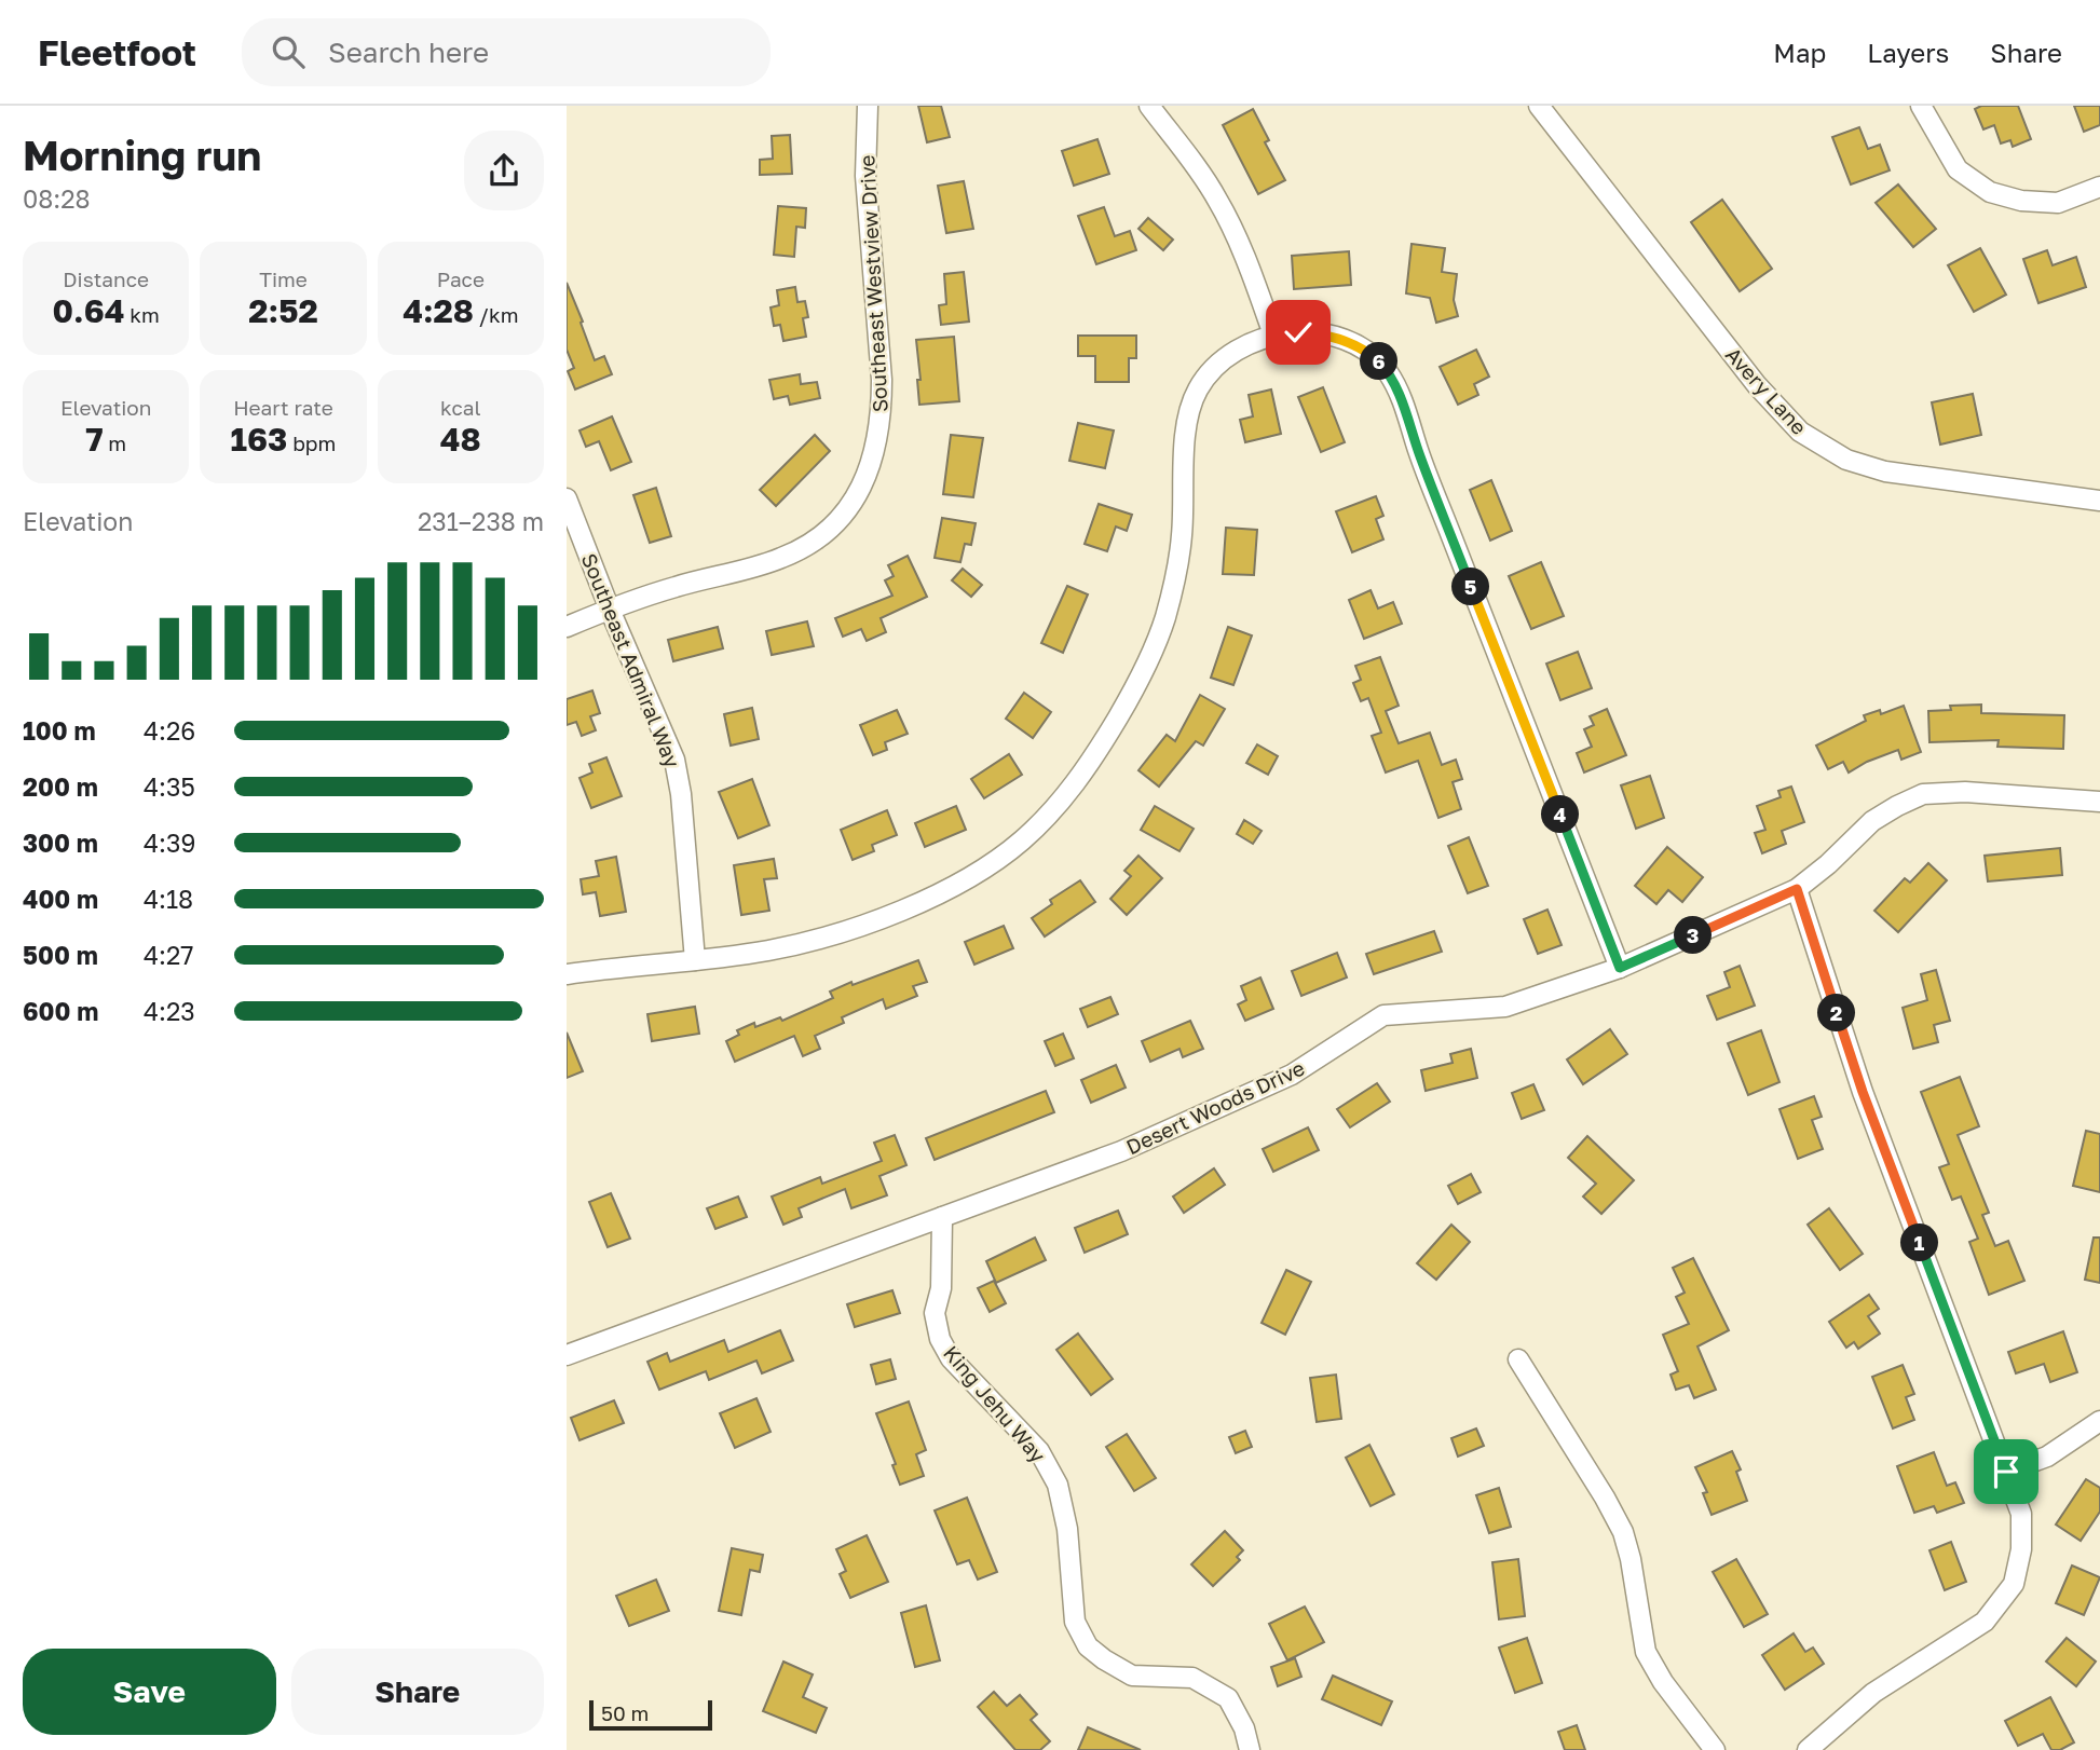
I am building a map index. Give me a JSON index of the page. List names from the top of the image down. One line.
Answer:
{"streets":{"street":["Southeast Westview Drive","Avery Lane","Southeast Admiral Way","Desert Woods Drive","King Jehu Way"]},"crossings":[["Southeast Westview Drive","Southeast Admiral Way"],["Desert Woods Drive","King Jehu Way"]],"scale_bar":"50 m","page":{"header":"Fleetfoot","search":"Search here","nav":["Map","Layers","Share"],"heading":["Morning run","08:28"],"stats":[["Distance","0.64 km"],["Time","2:52"],["Pace","4:28 /km"],["Elevation","7 m"],["Heart rate","163 bpm"],["kcal","48"]],"pins":["6","5","4","3","2","1"],"chart":["Elevation","231–238 m"],"list":[{"name":"100 m","note":"4:26"},{"name":"200 m","note":"4:35"},{"name":"300 m","note":"4:39"},{"name":"400 m","note":"4:18"},{"name":"500 m","note":"4:27"},{"name":"600 m","note":"4:23"}],"buttons":["Save","Share"],"scale":"50 m"}}
